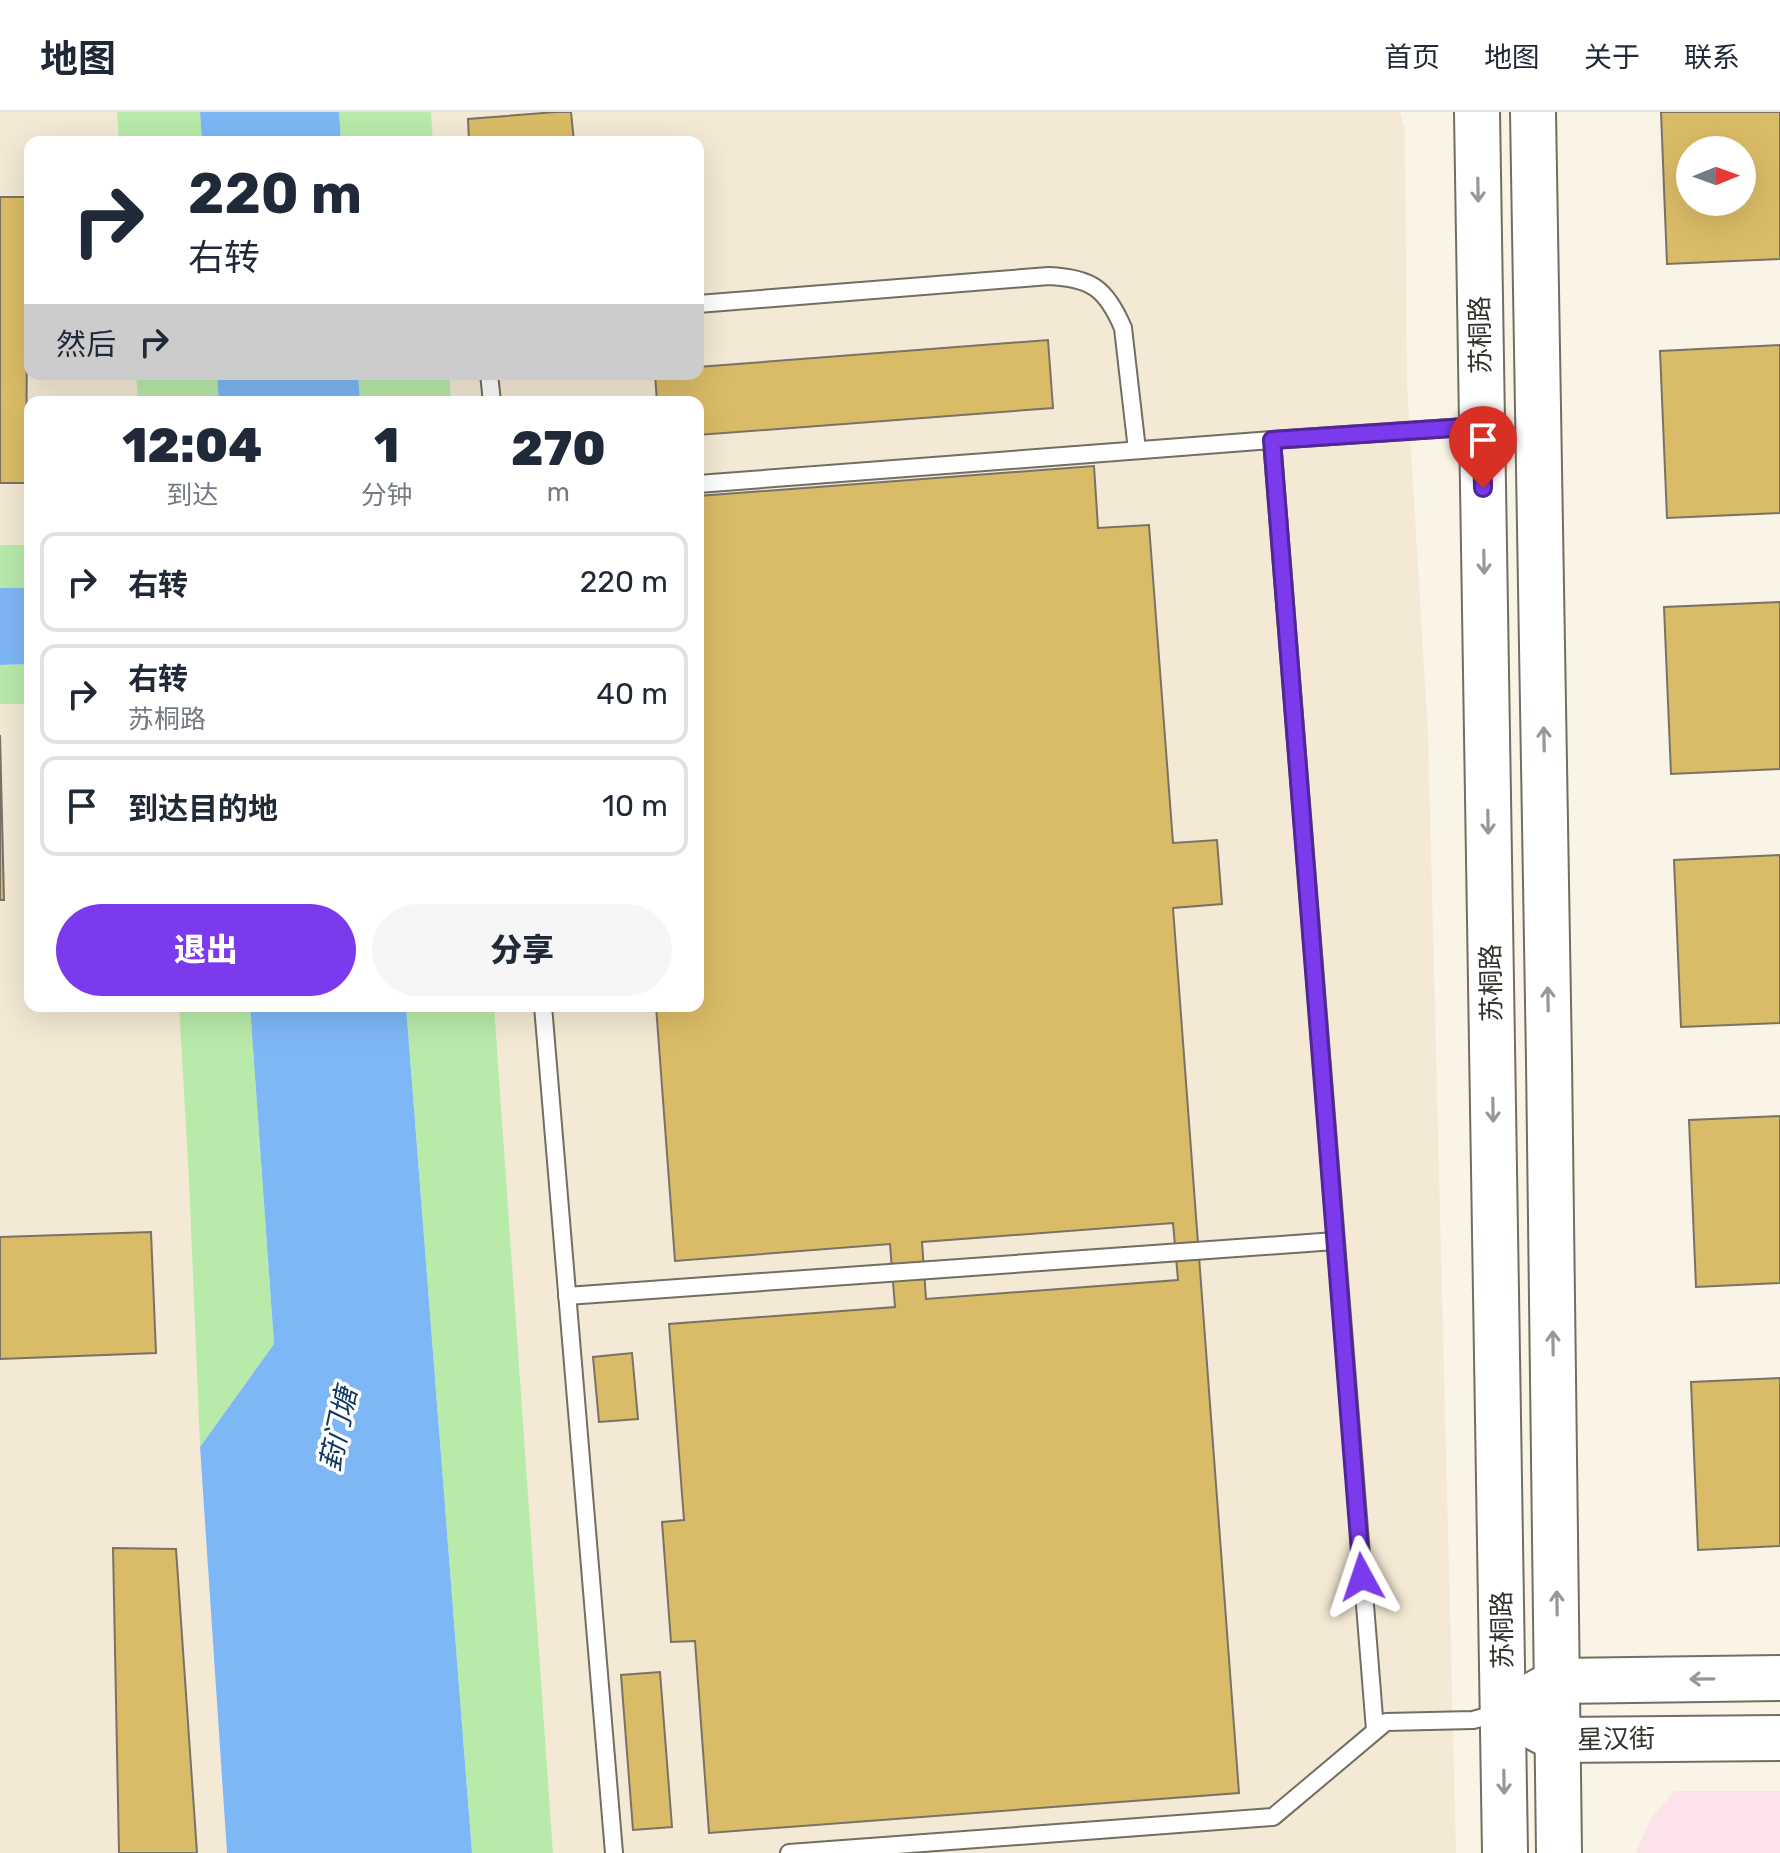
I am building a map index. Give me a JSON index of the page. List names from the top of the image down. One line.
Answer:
{"streets":{"main road":["苏桐路","星汉街"]},"crossings":[["苏桐路","星汉街"]],"water":["葑门塘"],"north":"right","page":{"header":"地图","nav":["首页","地图","关于","联系"],"turn":["220 m","右转"],"then":"然后","eta":["12:04","到达","1","分钟","270","m"],"list":[{"name":"右转","value":"220 m"},{"name":"右转","note":"苏桐路","value":"40 m"},{"name":"到达目的地","value":"10 m"}],"buttons":["退出","分享"]}}
